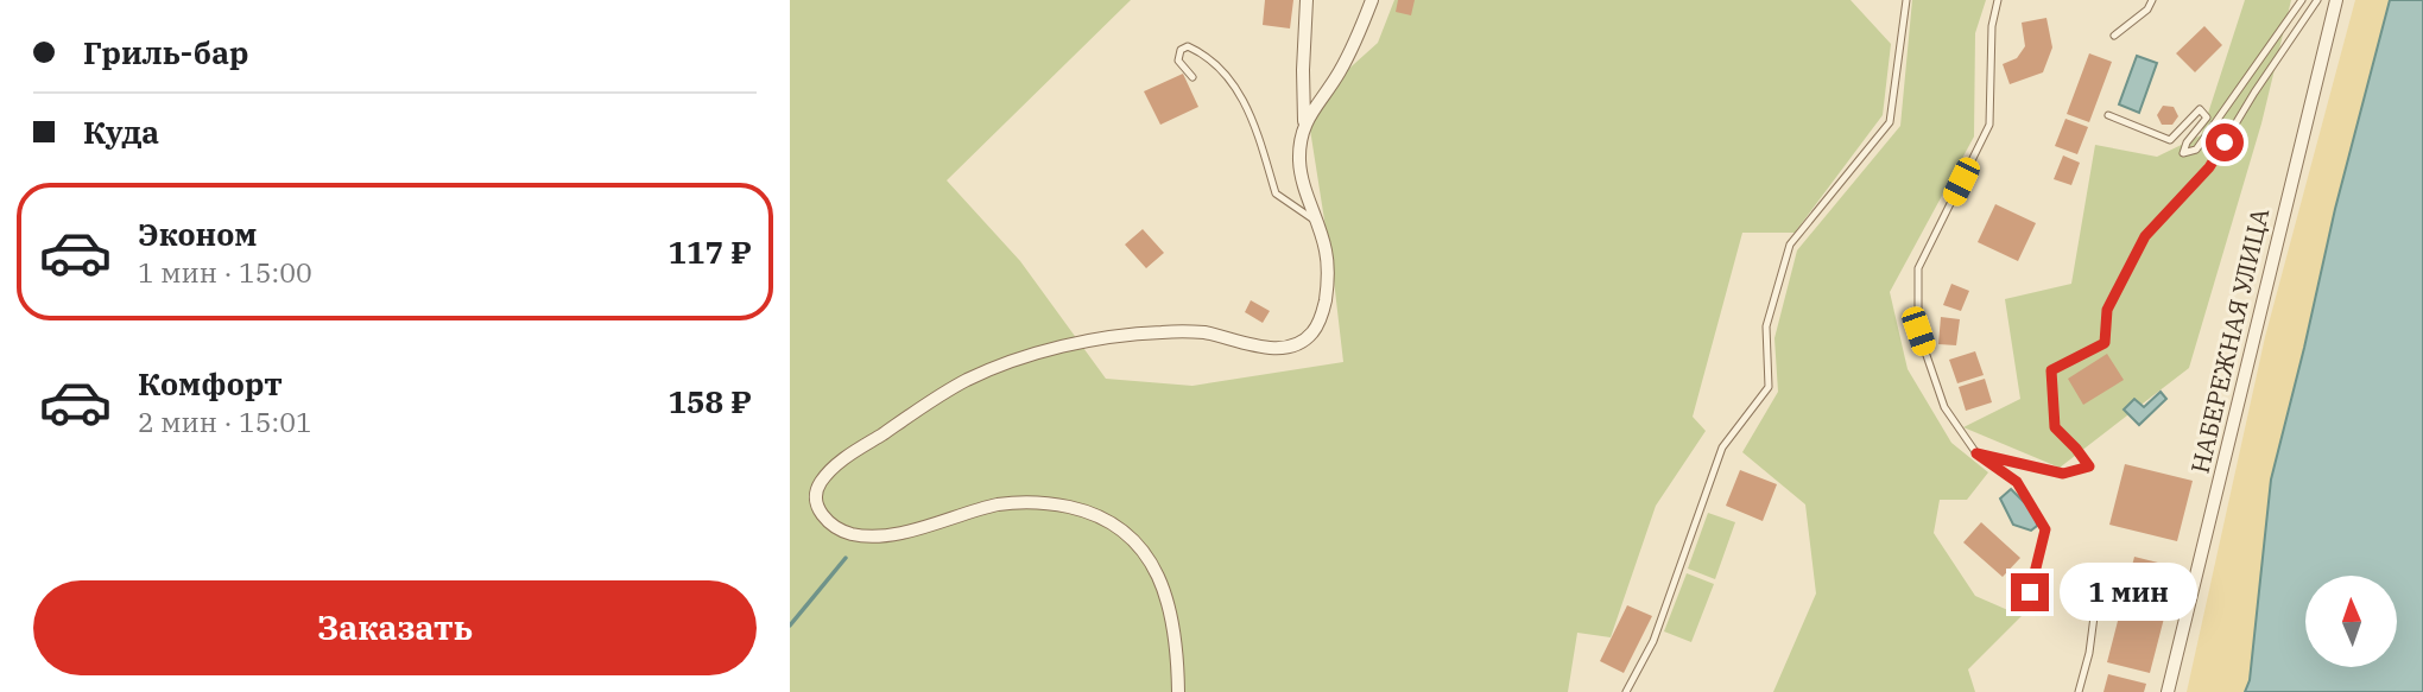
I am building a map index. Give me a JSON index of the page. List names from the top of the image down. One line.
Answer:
{"streets":{"street":["НАБЕРЕЖНАЯ УЛИЦА"]},"north":"top","page":{"banner":["Гриль-бар","Куда"],"list":[{"name":"Эконом","note":"1 мин · 15:00","value":"117 ₽"},{"name":"Комфорт","note":"2 мин · 15:01","value":"158 ₽"}],"bubble":"1 мин","buttons":"Заказать"}}
